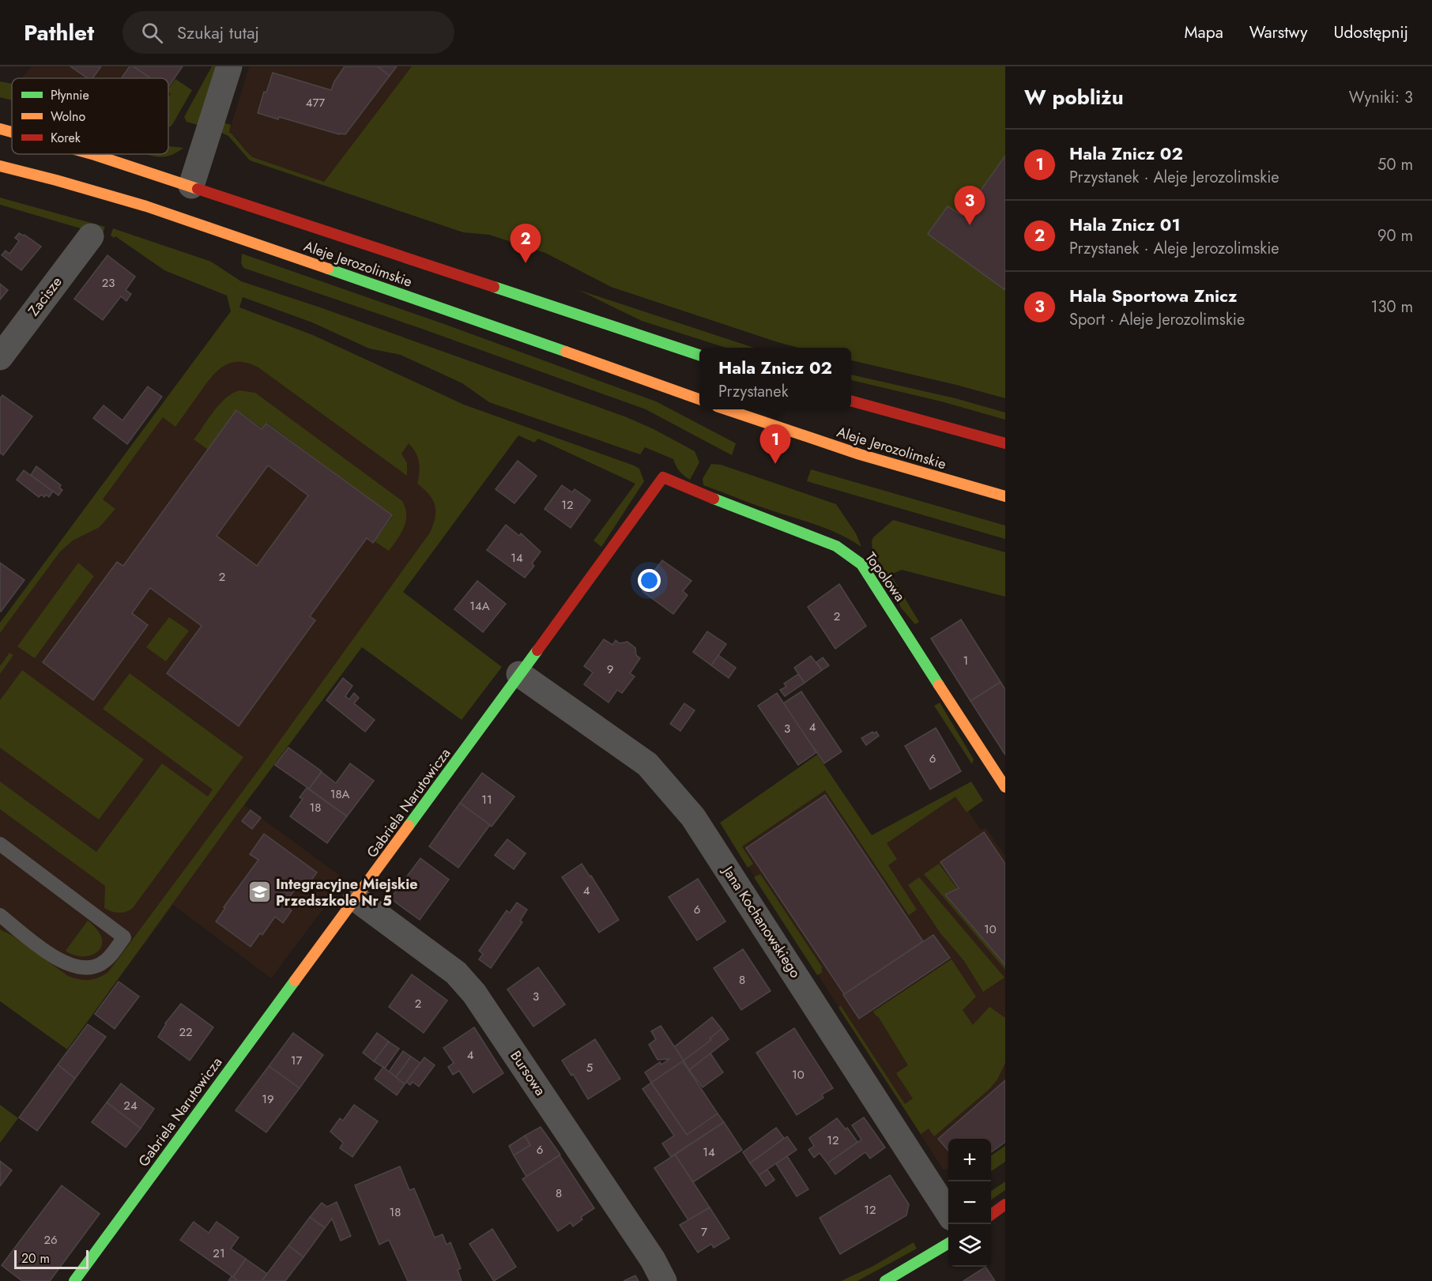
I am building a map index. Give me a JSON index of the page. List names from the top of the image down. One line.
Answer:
{"streets":{"main road":["Aleje Jerozolimskie","Topolowa","Gabriela Narutowicza"],"street":["Zacisze","Jana Kochanowskiego","Bursowa"]},"crossings":[["Topolowa","Gabriela Narutowicza"],["Gabriela Narutowicza","Jana Kochanowskiego"],["Gabriela Narutowicza","Bursowa"]],"places":{"school or university":["Integracyjne Miejskie Przedszkole Nr 5"]},"house_numbers":["477","23","12","14","2","14A","2","1","9","4","3","6","18A","11","18","4","6","10","8","3","2","22","4","17","5","10","19","24","12","6","14","8","12","18","7","26","21"],"legend":["Płynnie","Wolno","Korek"],"scale_bar":"20 m","page":{"header":"Pathlet","search":"Szukaj tutaj","nav":["Mapa","Warstwy","Udostępnij"],"heading":["W pobliżu","Wyniki: 3"],"list":[{"mark":"1","name":"Hala Znicz 02","note":"Przystanek · Aleje Jerozolimskie","value":"50 m"},{"mark":"2","name":"Hala Znicz 01","note":"Przystanek · Aleje Jerozolimskie","value":"90 m"},{"mark":"3","name":"Hala Sportowa Znicz","note":"Sport · Aleje Jerozolimskie","value":"130 m"}],"pins":["3","2","1"],"popup":["Hala Znicz 02","Przystanek"],"map_buttons":["+","−"],"scale":"20 m"}}
